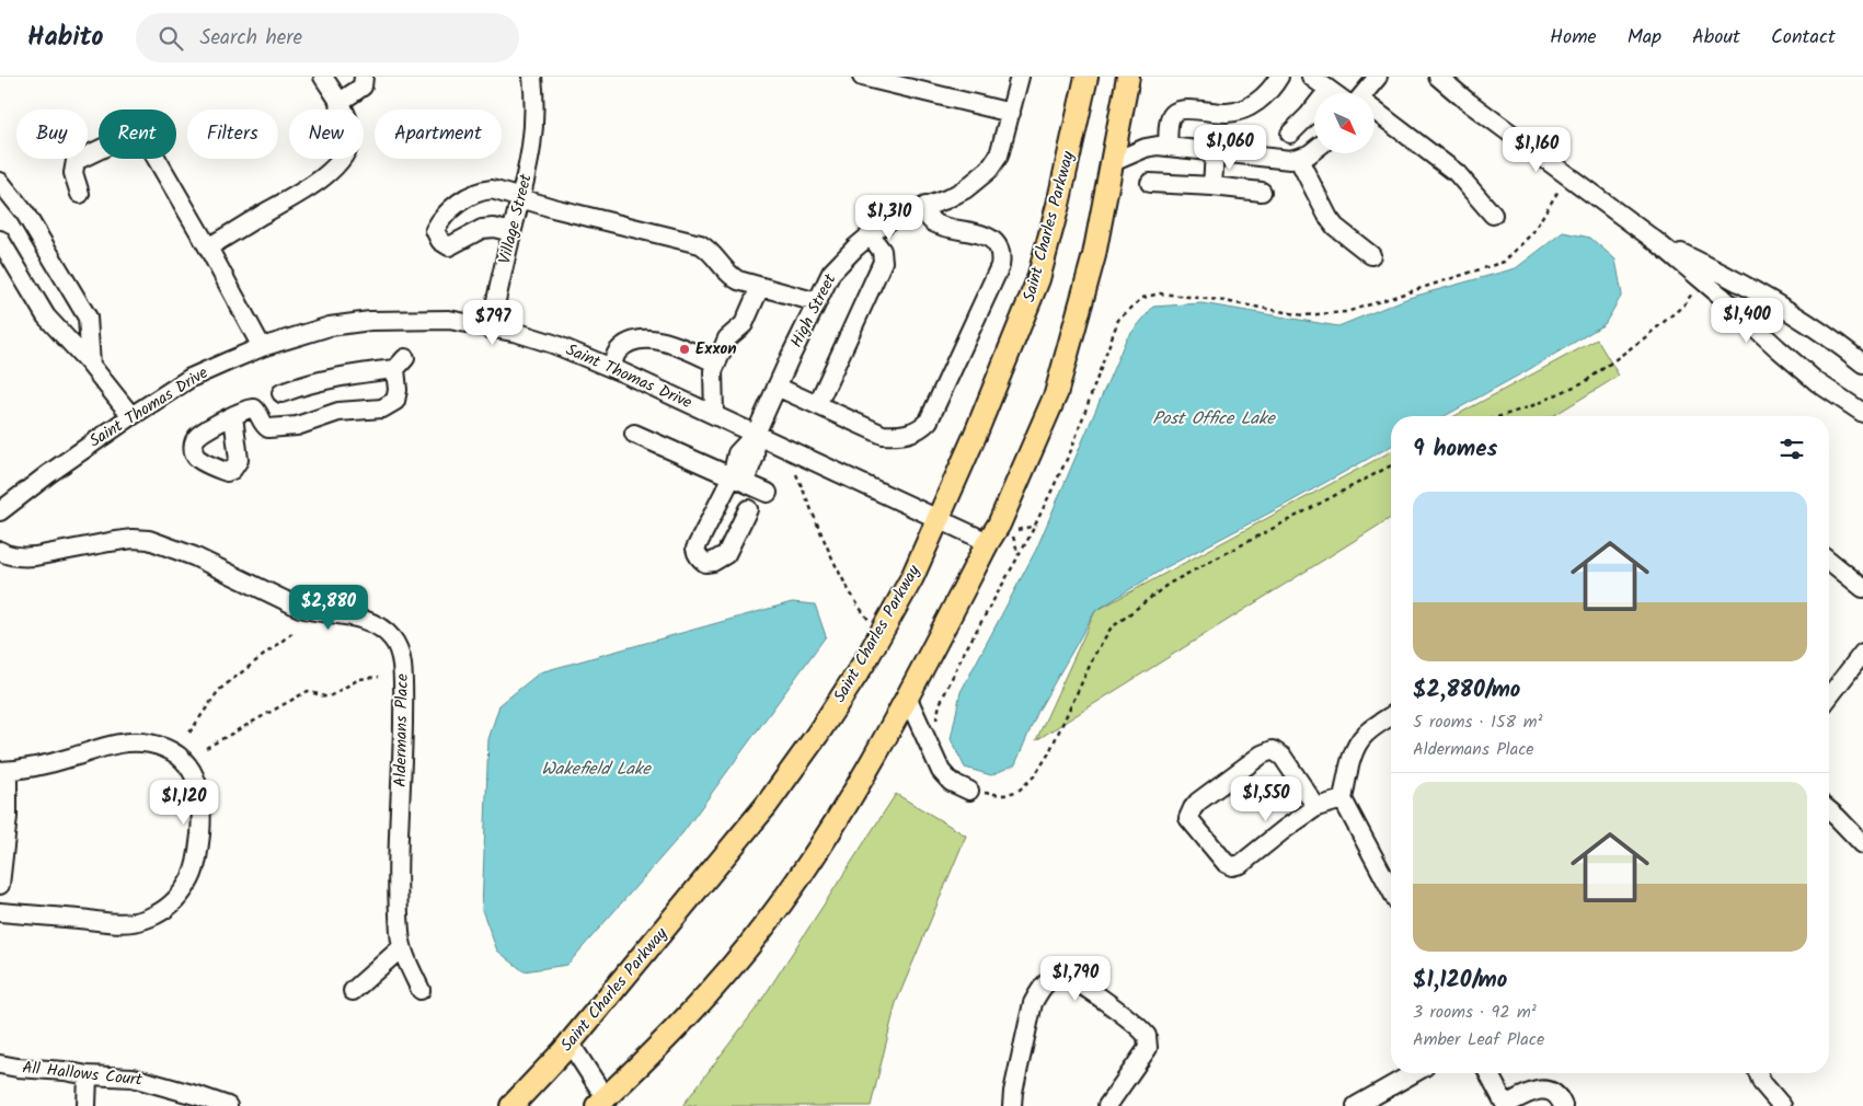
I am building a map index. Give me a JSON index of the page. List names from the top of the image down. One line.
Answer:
{"streets":{"main road":["Saint Charles Parkway"],"street":["Village Street","High Street","Saint Thomas Drive","Aldermans Place","All Hallows Court"]},"crossings":[["Village Street","Saint Thomas Drive"],["Saint Charles Parkway","Saint Thomas Drive"],["High Street","Saint Thomas Drive"]],"water":["Post Office Lake","Wakefield Lake"],"places":["Exxon"],"north":"bottom right","page":{"header":"Habito","search":"Search here","nav":["Home","Map","About","Contact"],"chip":["Buy","Rent","Filters","New","Apartment"],"price":["$1,060","$1,160","$1,310","$1,400","$797","$2,880","$1,550","$1,120","$1,790"],"heading":"9 homes","list":[{"name":"$2,880/mo","note":"5 rooms · 158 m² · Aldermans Place"},{"name":"$1,120/mo","note":"3 rooms · 92 m² · Amber Leaf Place"}]}}
